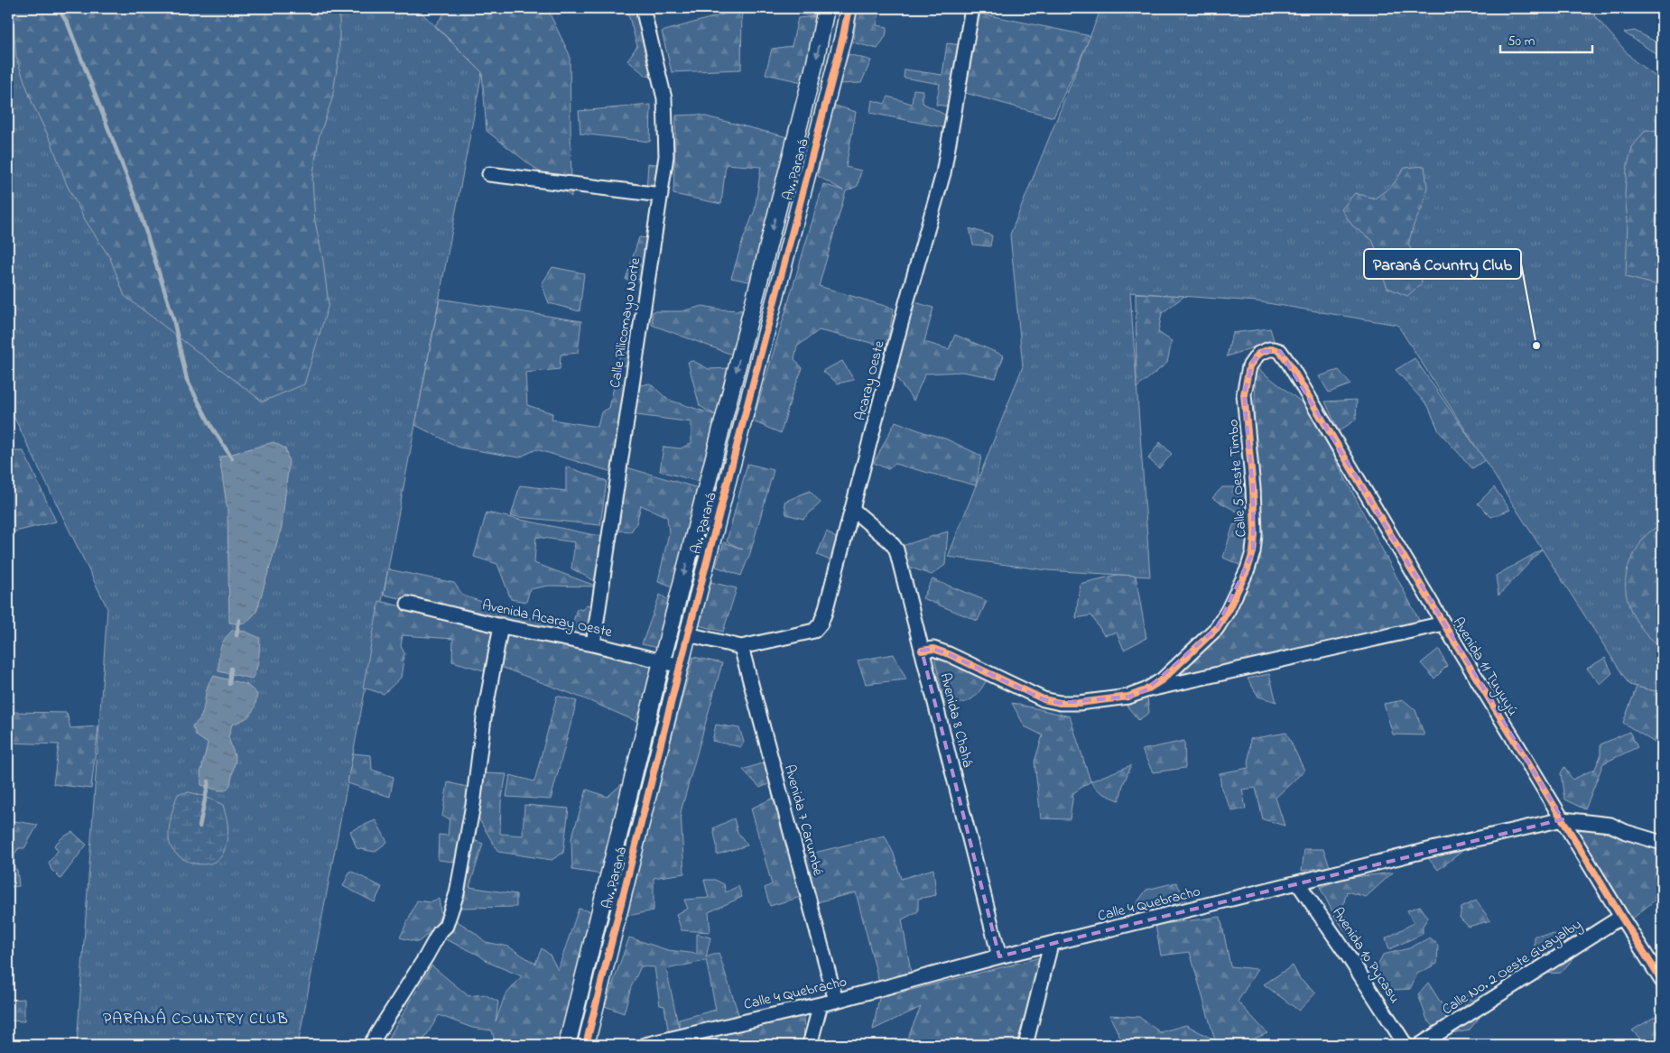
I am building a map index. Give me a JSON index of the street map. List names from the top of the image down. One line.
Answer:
{"streets":{"street":["Av. Paraná","Calle Pilicomayo Norte","Acaray Oeste","Calle 5 Oeste Timbo","Avenida Acaray Oeste","Avenida 11 Tuyuyú","Avenida 8 Chahá","Avenida 7 Carumbé","Calle 4 Quebracho","Avenida 10 Pycasu","Calle No. 2 Oeste Guayalby"]},"crossings":[["Av. Paraná","Acaray Oeste"],["Av. Paraná","Avenida Acaray Oeste"],["Calle Pilicomayo Norte","Avenida Acaray Oeste"],["Acaray Oeste","Avenida 8 Chahá"],["Acaray Oeste","Avenida 7 Carumbé"],["Calle 5 Oeste Timbo","Avenida 11 Tuyuyú"],["Calle 5 Oeste Timbo","Avenida 8 Chahá"],["Avenida 11 Tuyuyú","Calle 4 Quebracho"],["Avenida 11 Tuyuyú","Calle No. 2 Oeste Guayalby"],["Avenida 8 Chahá","Calle 4 Quebracho"],["Avenida 7 Carumbé","Calle 4 Quebracho"],["Calle 4 Quebracho","Avenida 10 Pycasu"]],"districts":["PARANÁ COUNTRY CLUB"],"places":["Paraná Country Club"],"scale_bar":"50 m"}
